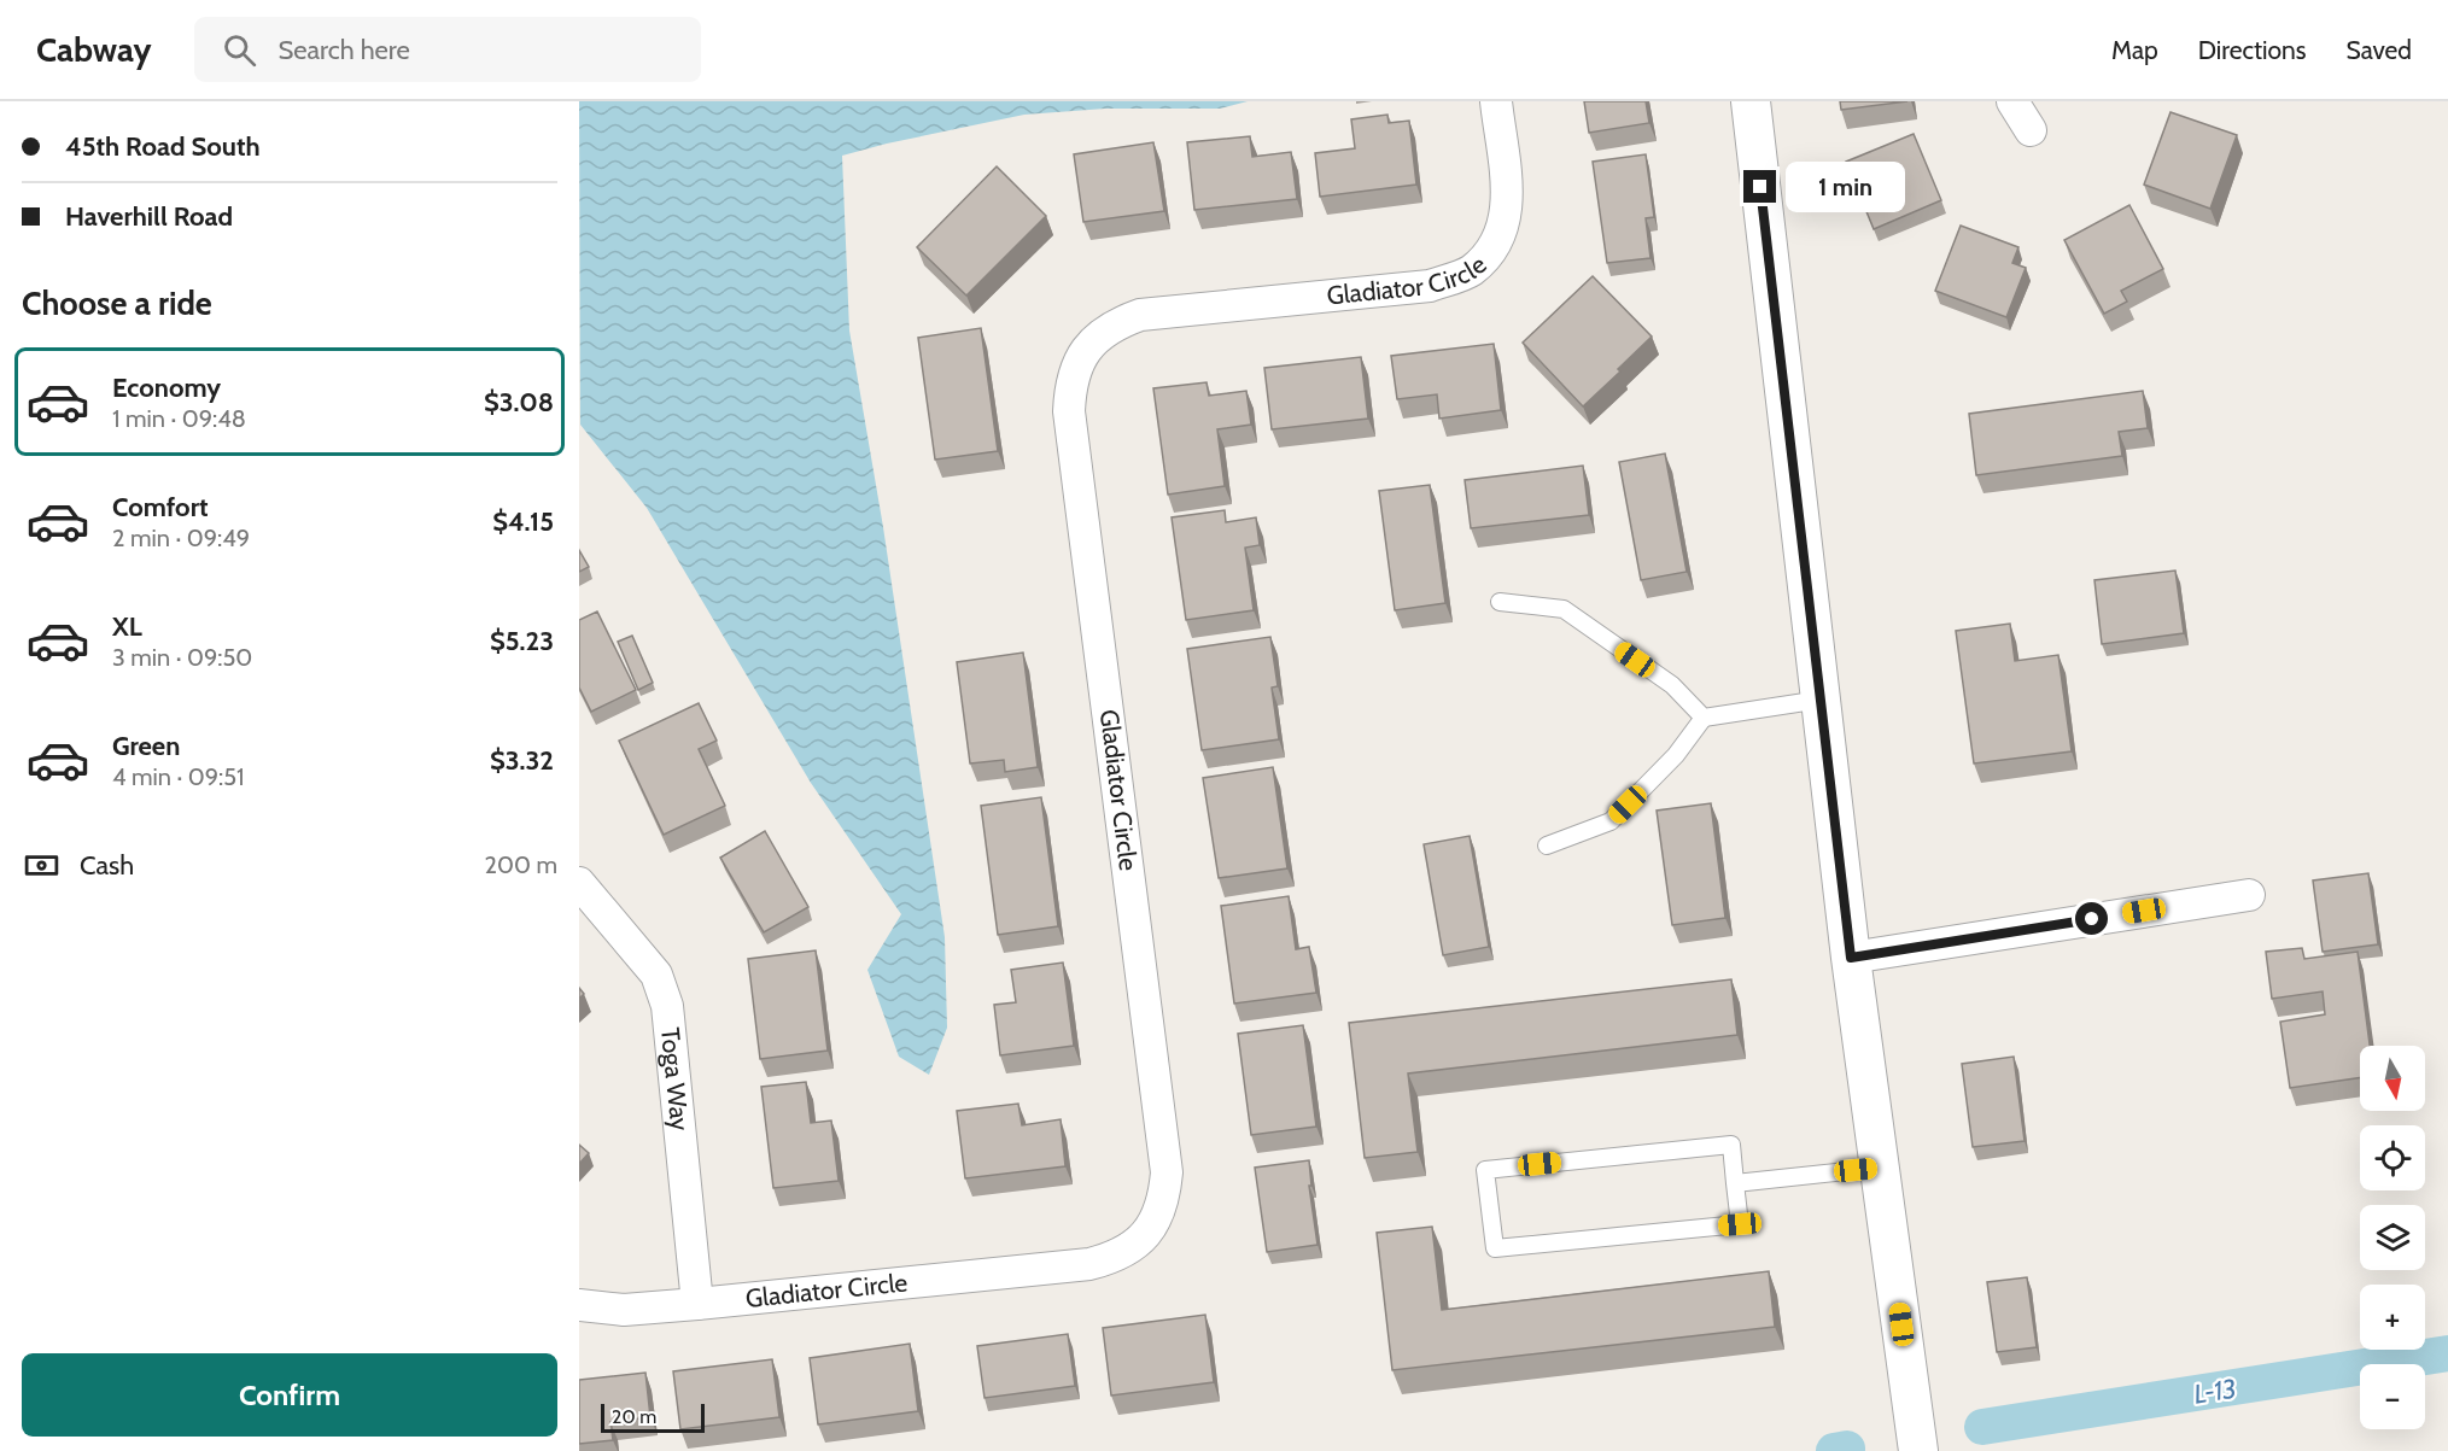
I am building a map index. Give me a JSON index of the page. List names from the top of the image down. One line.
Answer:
{"streets":{"street":["Gladiator Circle","Toga Way"]},"crossings":[["Gladiator Circle","Toga Way"]],"water":["L-13"],"scale_bar":"20 m","north":"bottom","page":{"header":"Cabway","search":"Search here","nav":["Map","Directions","Saved"],"banner":["45th Road South","Haverhill Road"],"bubble":"1 min","heading":"Choose a ride","list":[{"name":"Economy","note":"1 min · 09:48","value":"$3.08"},{"name":"Comfort","note":"2 min · 09:49","value":"$4.15"},{"name":"XL","note":"3 min · 09:50","value":"$5.23"},{"name":"Green","note":"4 min · 09:51","value":"$3.32"}],"pay":["Cash","200 m"],"map_buttons":["+","−"],"buttons":"Confirm","scale":"20 m"}}
